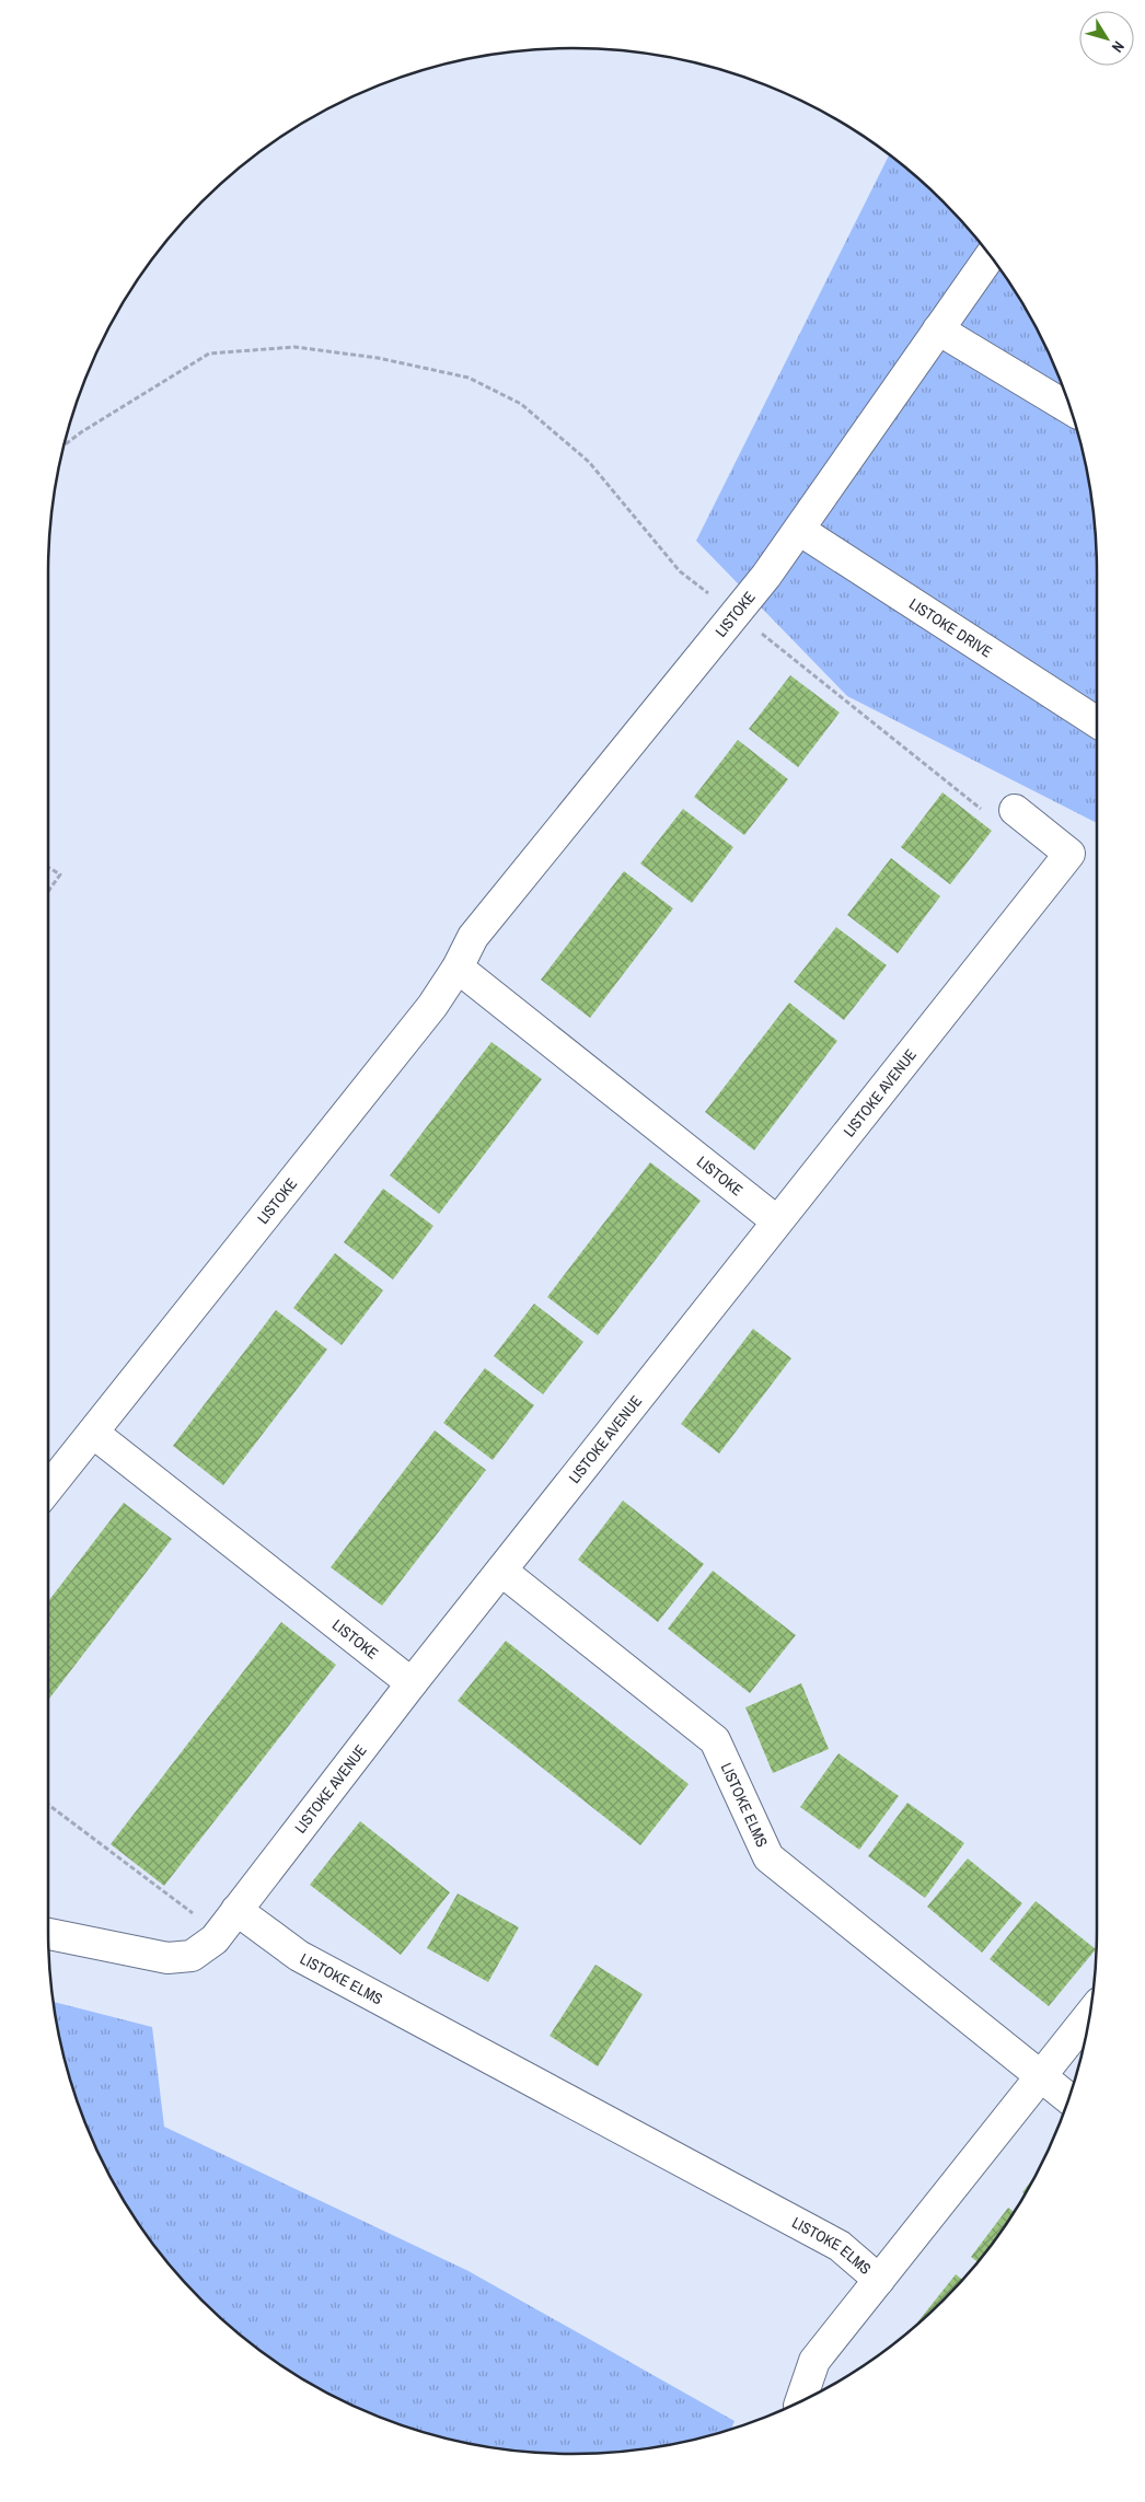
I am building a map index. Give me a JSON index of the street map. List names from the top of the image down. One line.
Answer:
{"streets":{"street":["LISTOKE","LISTOKE DRIVE","LISTOKE AVENUE","LISTOKE ELMS"]},"crossings":[["LISTOKE","LISTOKE DRIVE"],["LISTOKE","LISTOKE AVENUE"],["LISTOKE AVENUE","LISTOKE ELMS"]],"north":"bottom right"}
